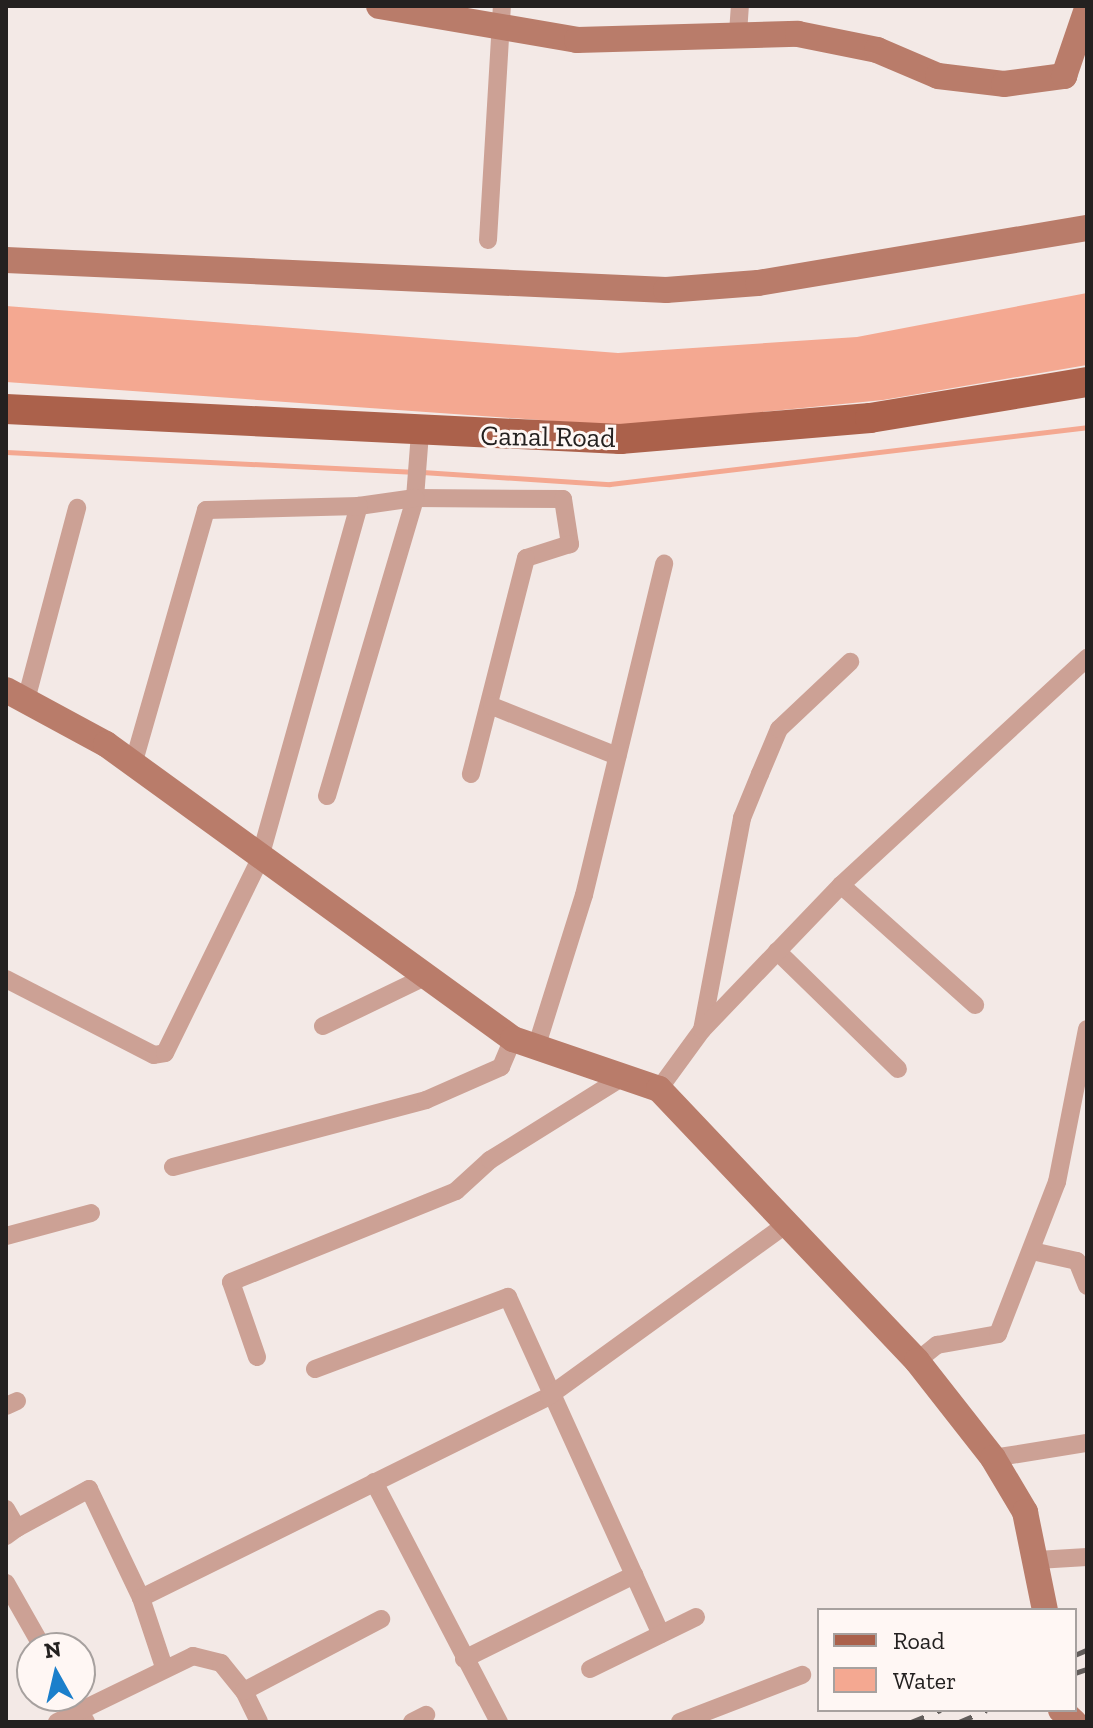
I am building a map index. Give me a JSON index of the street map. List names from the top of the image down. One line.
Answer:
{"streets":{"main road":["Canal Road"]},"legend":["Road","Water"],"north":"top"}
